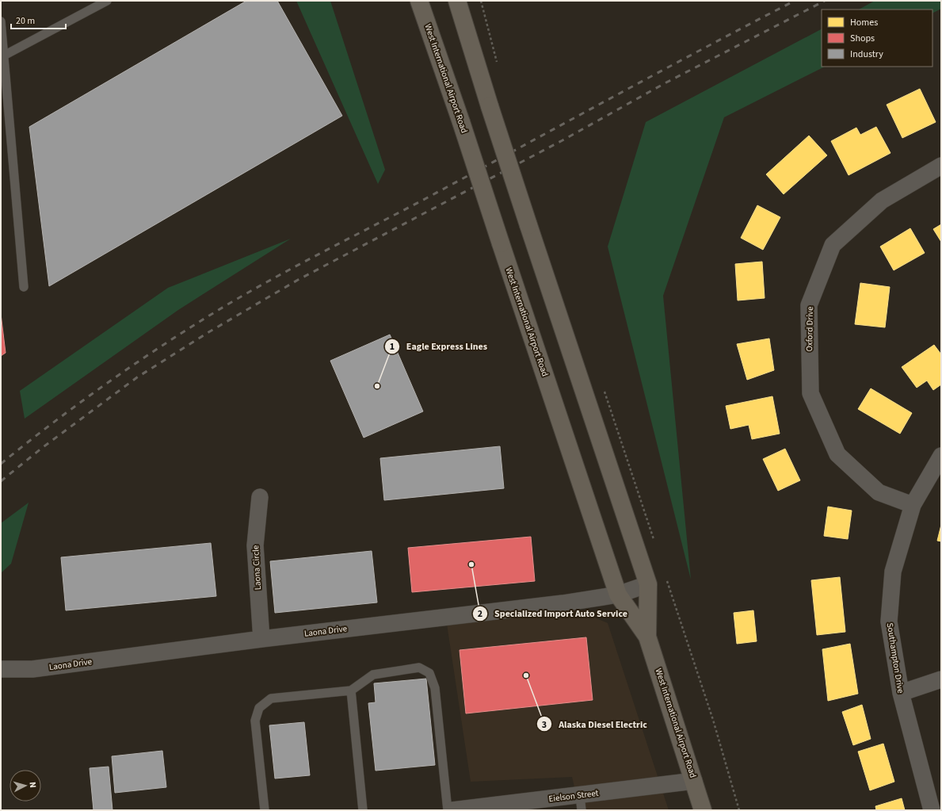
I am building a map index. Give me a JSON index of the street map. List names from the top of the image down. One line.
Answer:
{"streets":{"main road":["West International Airport Road"],"street":["Oxford Drive","Laona Circle","Laona Drive","Southampton Drive","Eielson Street"]},"crossings":[["West International Airport Road","Laona Drive"],["West International Airport Road","Eielson Street"],["Oxford Drive","Southampton Drive"],["Laona Circle","Laona Drive"]],"places":["Eagle Express Lines","Specialized Import Auto Service","Alaska Diesel Electric"],"legend":["Homes","Shops","Industry"],"scale_bar":"20 m","north":"right"}
